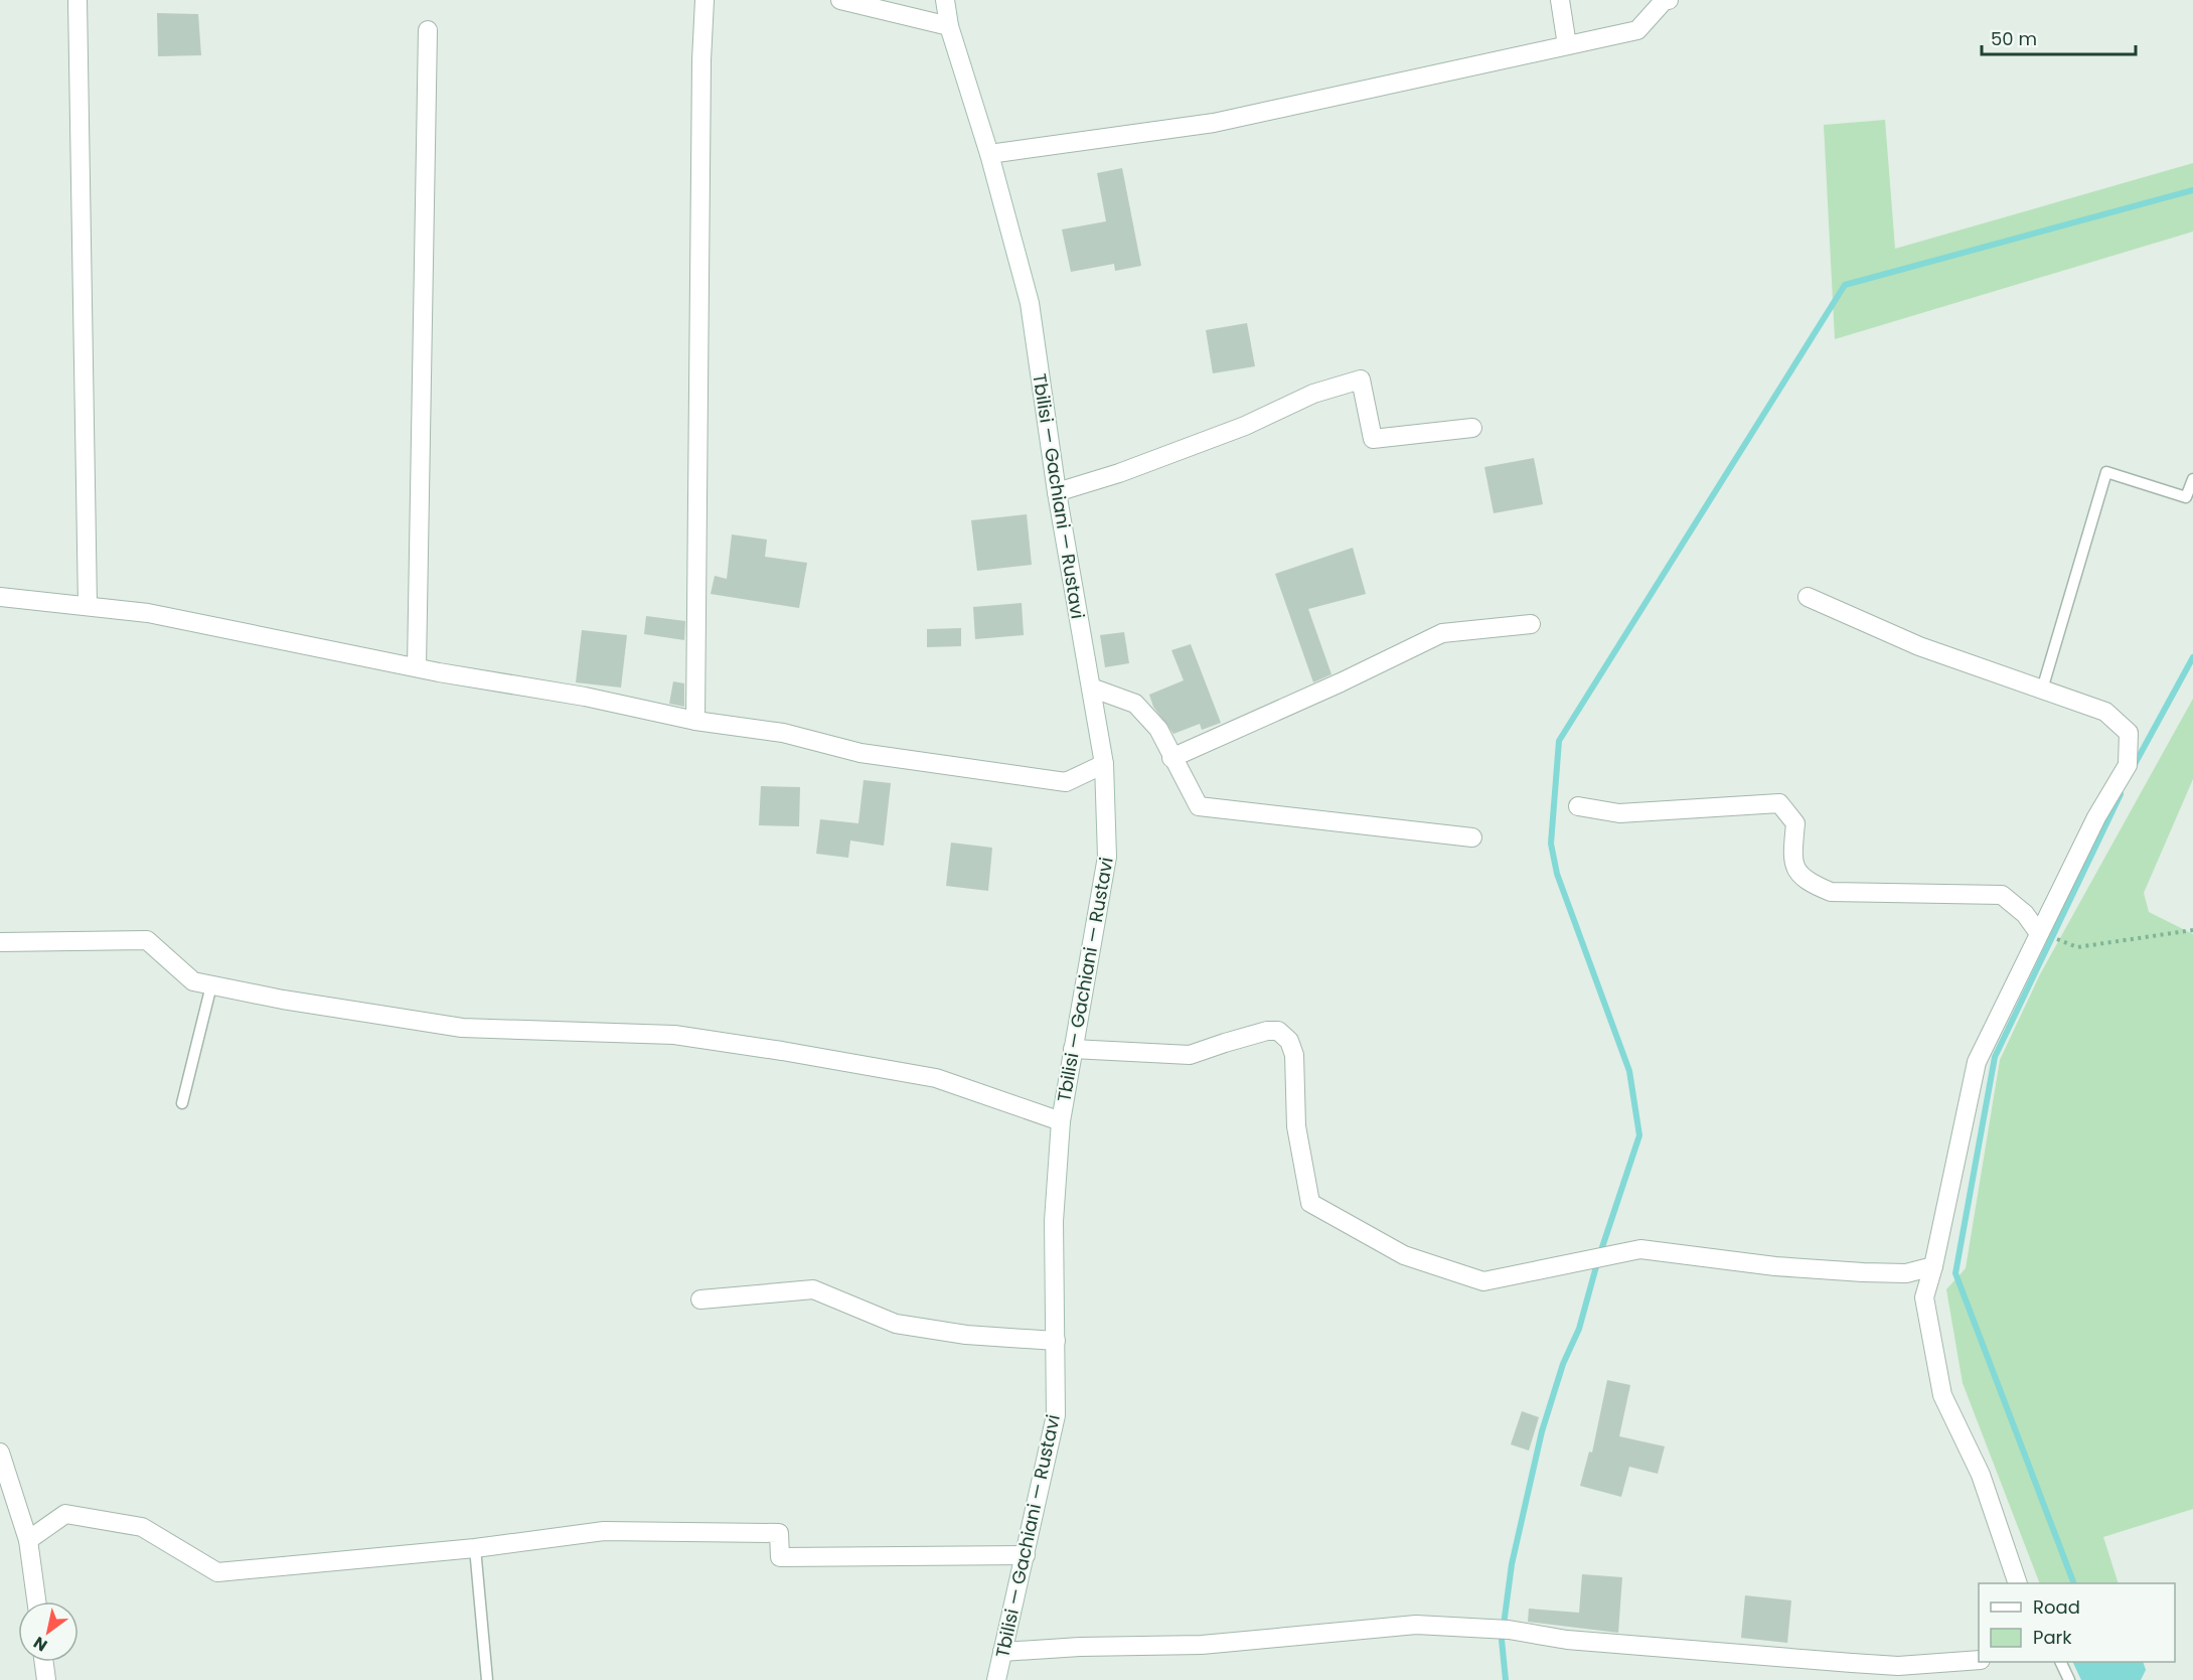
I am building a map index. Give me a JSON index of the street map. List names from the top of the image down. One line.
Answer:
{"streets":{"street":["Tbilisi — Gachiani — Rustavi"]},"legend":["Road","Park"],"scale_bar":"50 m","north":"bottom left"}
